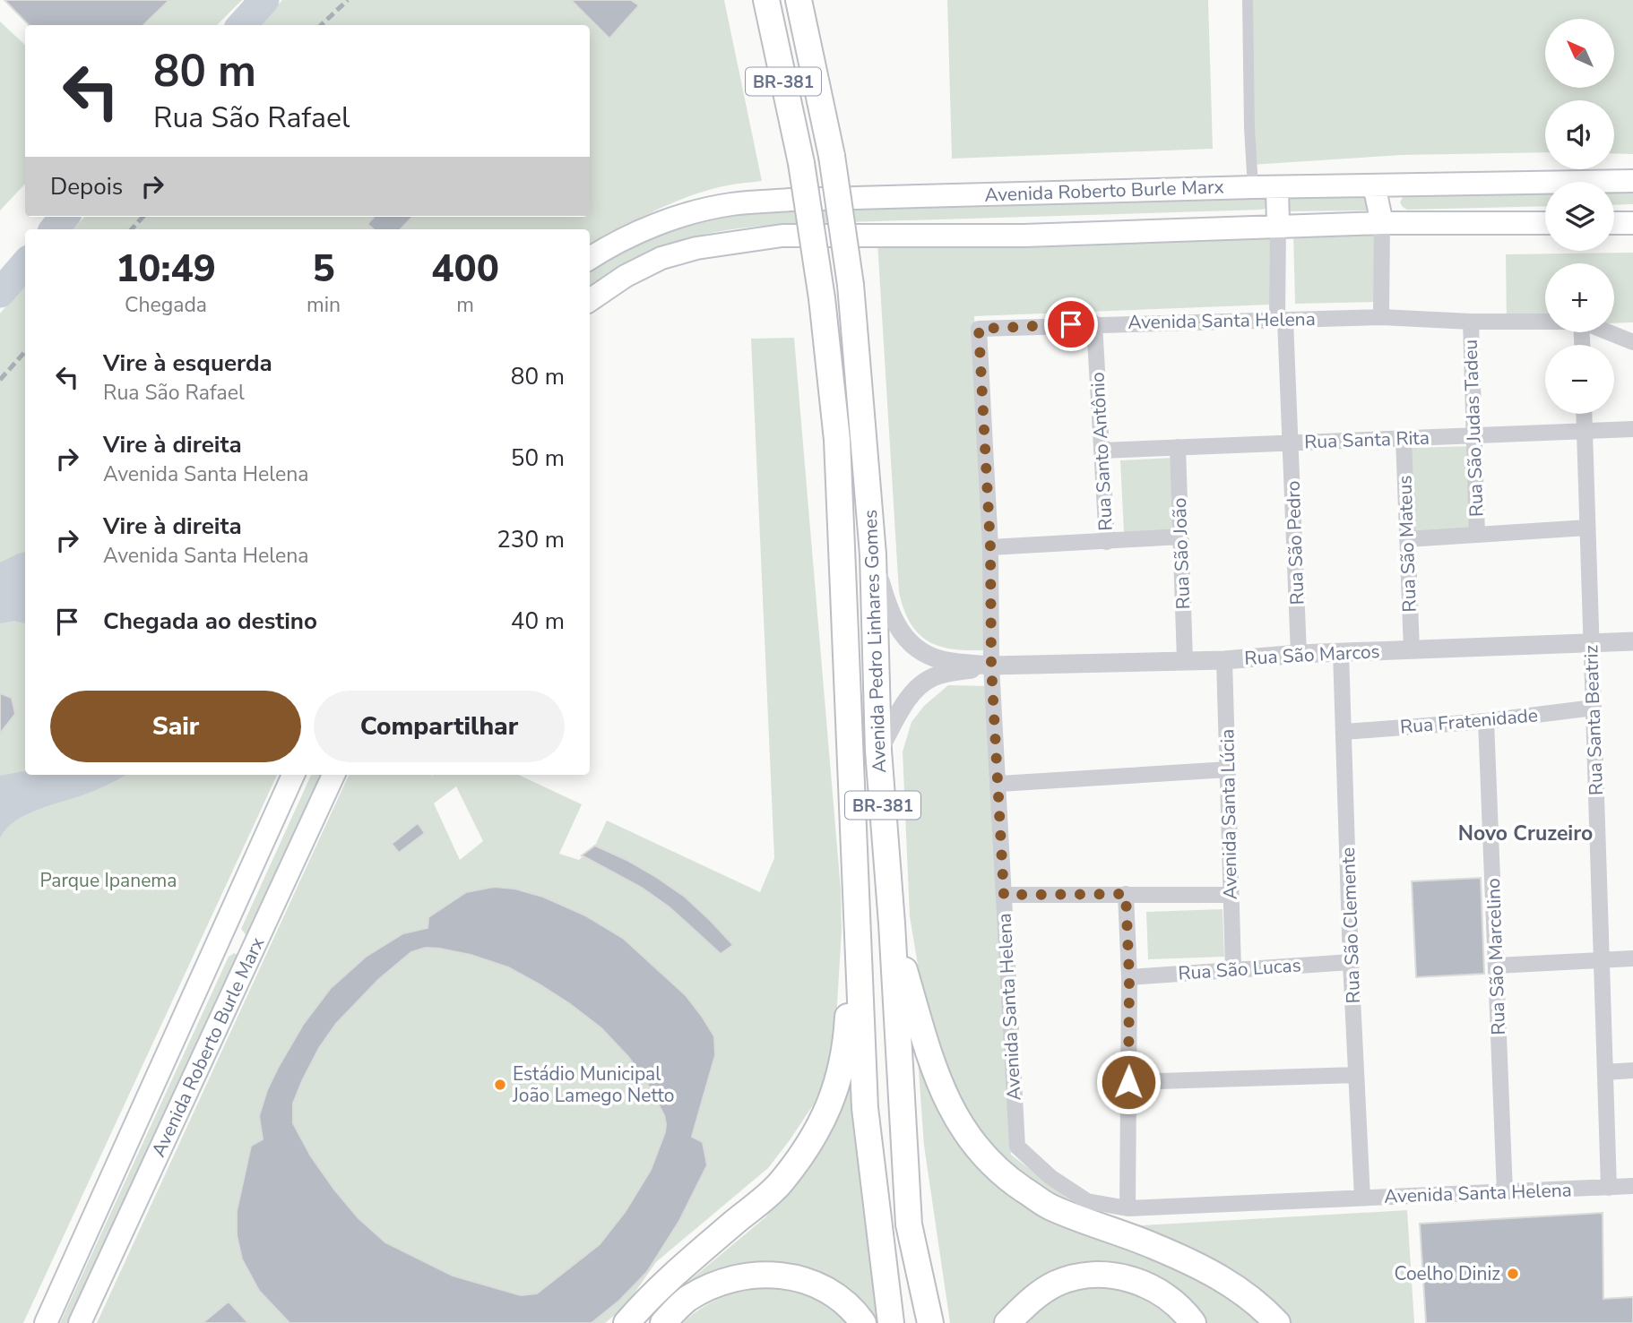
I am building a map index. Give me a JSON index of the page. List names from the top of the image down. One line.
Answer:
{"streets":{"highway":["BR-381","Avenida Pedro Linhares Gomes"],"main road":["Avenida Roberto Burle Marx"],"street":["Avenida Santa Helena","Rua São Judas Tadeu","Rua Santa Rita","Rua Santo Antônio","Rua São Pedro","Rua São Mateus","Rua São João","Rua São Marcos","Rua Santa Beatriz","Rua Fratenidade","Avenida Santa Lúcia","Rua São Clemente","Rua São Marcelino","Rua São Lucas"]},"crossings":[["Avenida Santa Helena","Rua São Judas Tadeu"],["Avenida Santa Helena","Rua Santo Antônio"],["Avenida Santa Helena","Rua São Pedro"],["Avenida Santa Helena","Rua São Marcos"],["Avenida Santa Helena","Rua Santa Beatriz"],["Avenida Santa Helena","Rua São Clemente"],["Avenida Santa Helena","Rua São Marcelino"],["Rua São Judas Tadeu","Rua Santa Rita"],["Rua Santa Rita","Rua Santo Antônio"],["Rua Santa Rita","Rua São Pedro"],["Rua Santa Rita","Rua São Mateus"],["Rua Santa Rita","Rua São João"],["Rua Santa Rita","Rua Santa Beatriz"],["Rua São Pedro","Rua São Marcos"],["Rua São Mateus","Rua São Marcos"],["Rua São João","Rua São Marcos"],["Rua São Marcos","Rua Santa Beatriz"],["Rua São Marcos","Avenida Santa Lúcia"],["Rua São Marcos","Rua São Clemente"],["Rua Santa Beatriz","Rua Fratenidade"],["Rua Fratenidade","Rua São Clemente"],["Rua Fratenidade","Rua São Marcelino"],["Avenida Santa Lúcia","Rua São Lucas"],["Rua São Clemente","Rua São Lucas"]],"districts":["Novo Cruzeiro"],"parks":["Parque Ipanema"],"places":["Estádio Municipal João Lamego Netto","Coelho Diniz"],"north":"top left","page":{"map_buttons":["+","−"],"turn":["80 m","Rua São Rafael"],"then":"Depois","eta":["10:49","Chegada","5","min","400","m"],"list":[{"name":"Vire à esquerda","note":"Rua São Rafael","value":"80 m"},{"name":"Vire à direita","note":"Avenida Santa Helena","value":"50 m"},{"name":"Vire à direita","note":"Avenida Santa Helena","value":"230 m"},{"name":"Chegada ao destino","value":"40 m"}],"buttons":["Sair","Compartilhar"]}}
